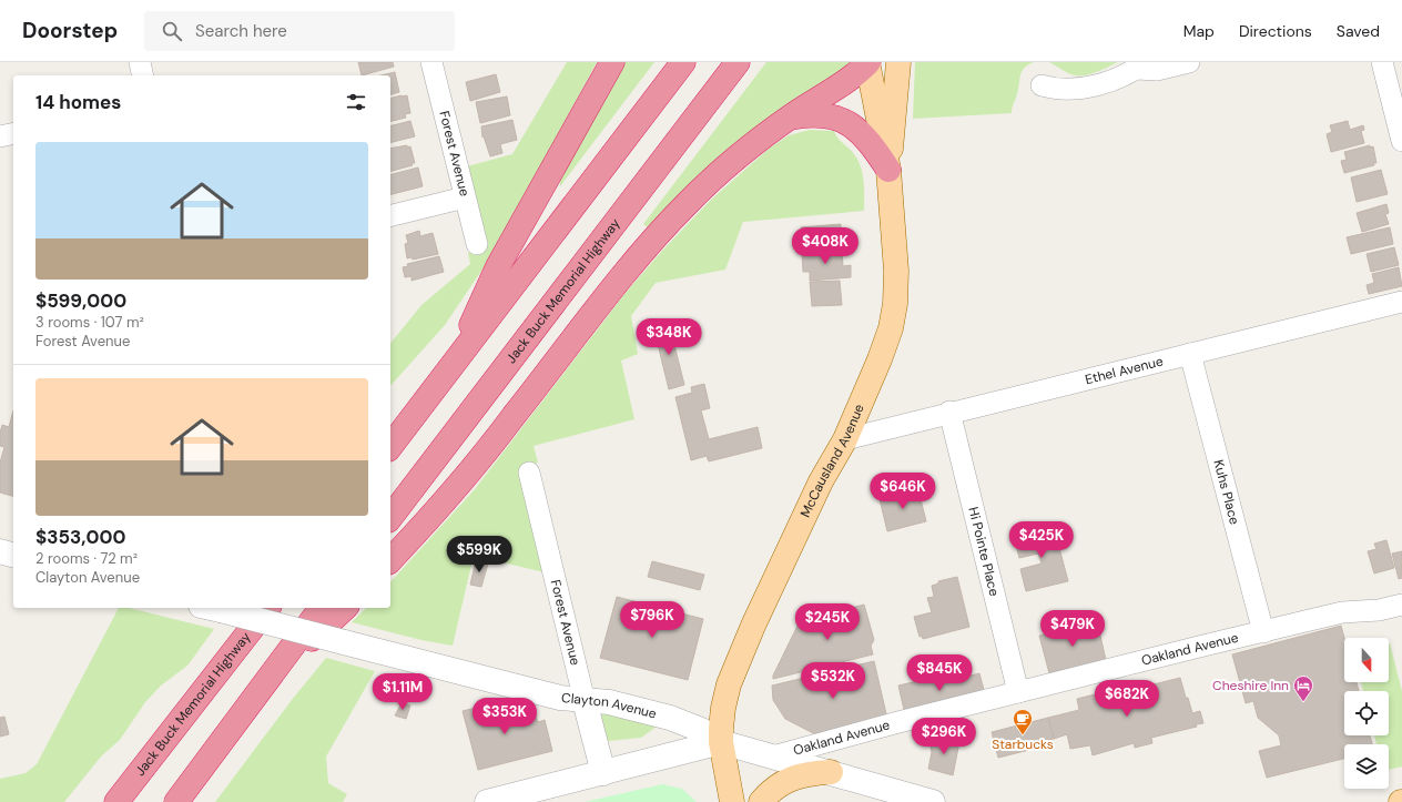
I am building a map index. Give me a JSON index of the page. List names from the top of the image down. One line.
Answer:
{"streets":{"highway":["Jack Buck Memorial Highway"],"main road":["McCausland Avenue"],"street":["Forest Avenue","Ethel Avenue","Kuhs Place","Hi Pointe Place","Oakland Avenue","Clayton Avenue"]},"crossings":[["Forest Avenue","Clayton Avenue"],["Ethel Avenue","McCausland Avenue"],["Ethel Avenue","Kuhs Place"],["Ethel Avenue","Hi Pointe Place"],["McCausland Avenue","Clayton Avenue"],["Kuhs Place","Oakland Avenue"],["Hi Pointe Place","Oakland Avenue"],["Oakland Avenue","Clayton Avenue"]],"places":{"hotel":["Cheshire Inn"],"cafe":["Starbucks"]},"north":"bottom","page":{"header":"Doorstep","search":"Search here","nav":["Map","Directions","Saved"],"heading":"14 homes","list":[{"name":"$599,000","note":"3 rooms · 107 m² · Forest Avenue"},{"name":"$353,000","note":"2 rooms · 72 m² · Clayton Avenue"}],"price":["$408K","$348K","$646K","$425K","$599K","$796K","$245K","$479K","$845K","$532K","$1.11M","$682K","$353K","$296K"]}}
